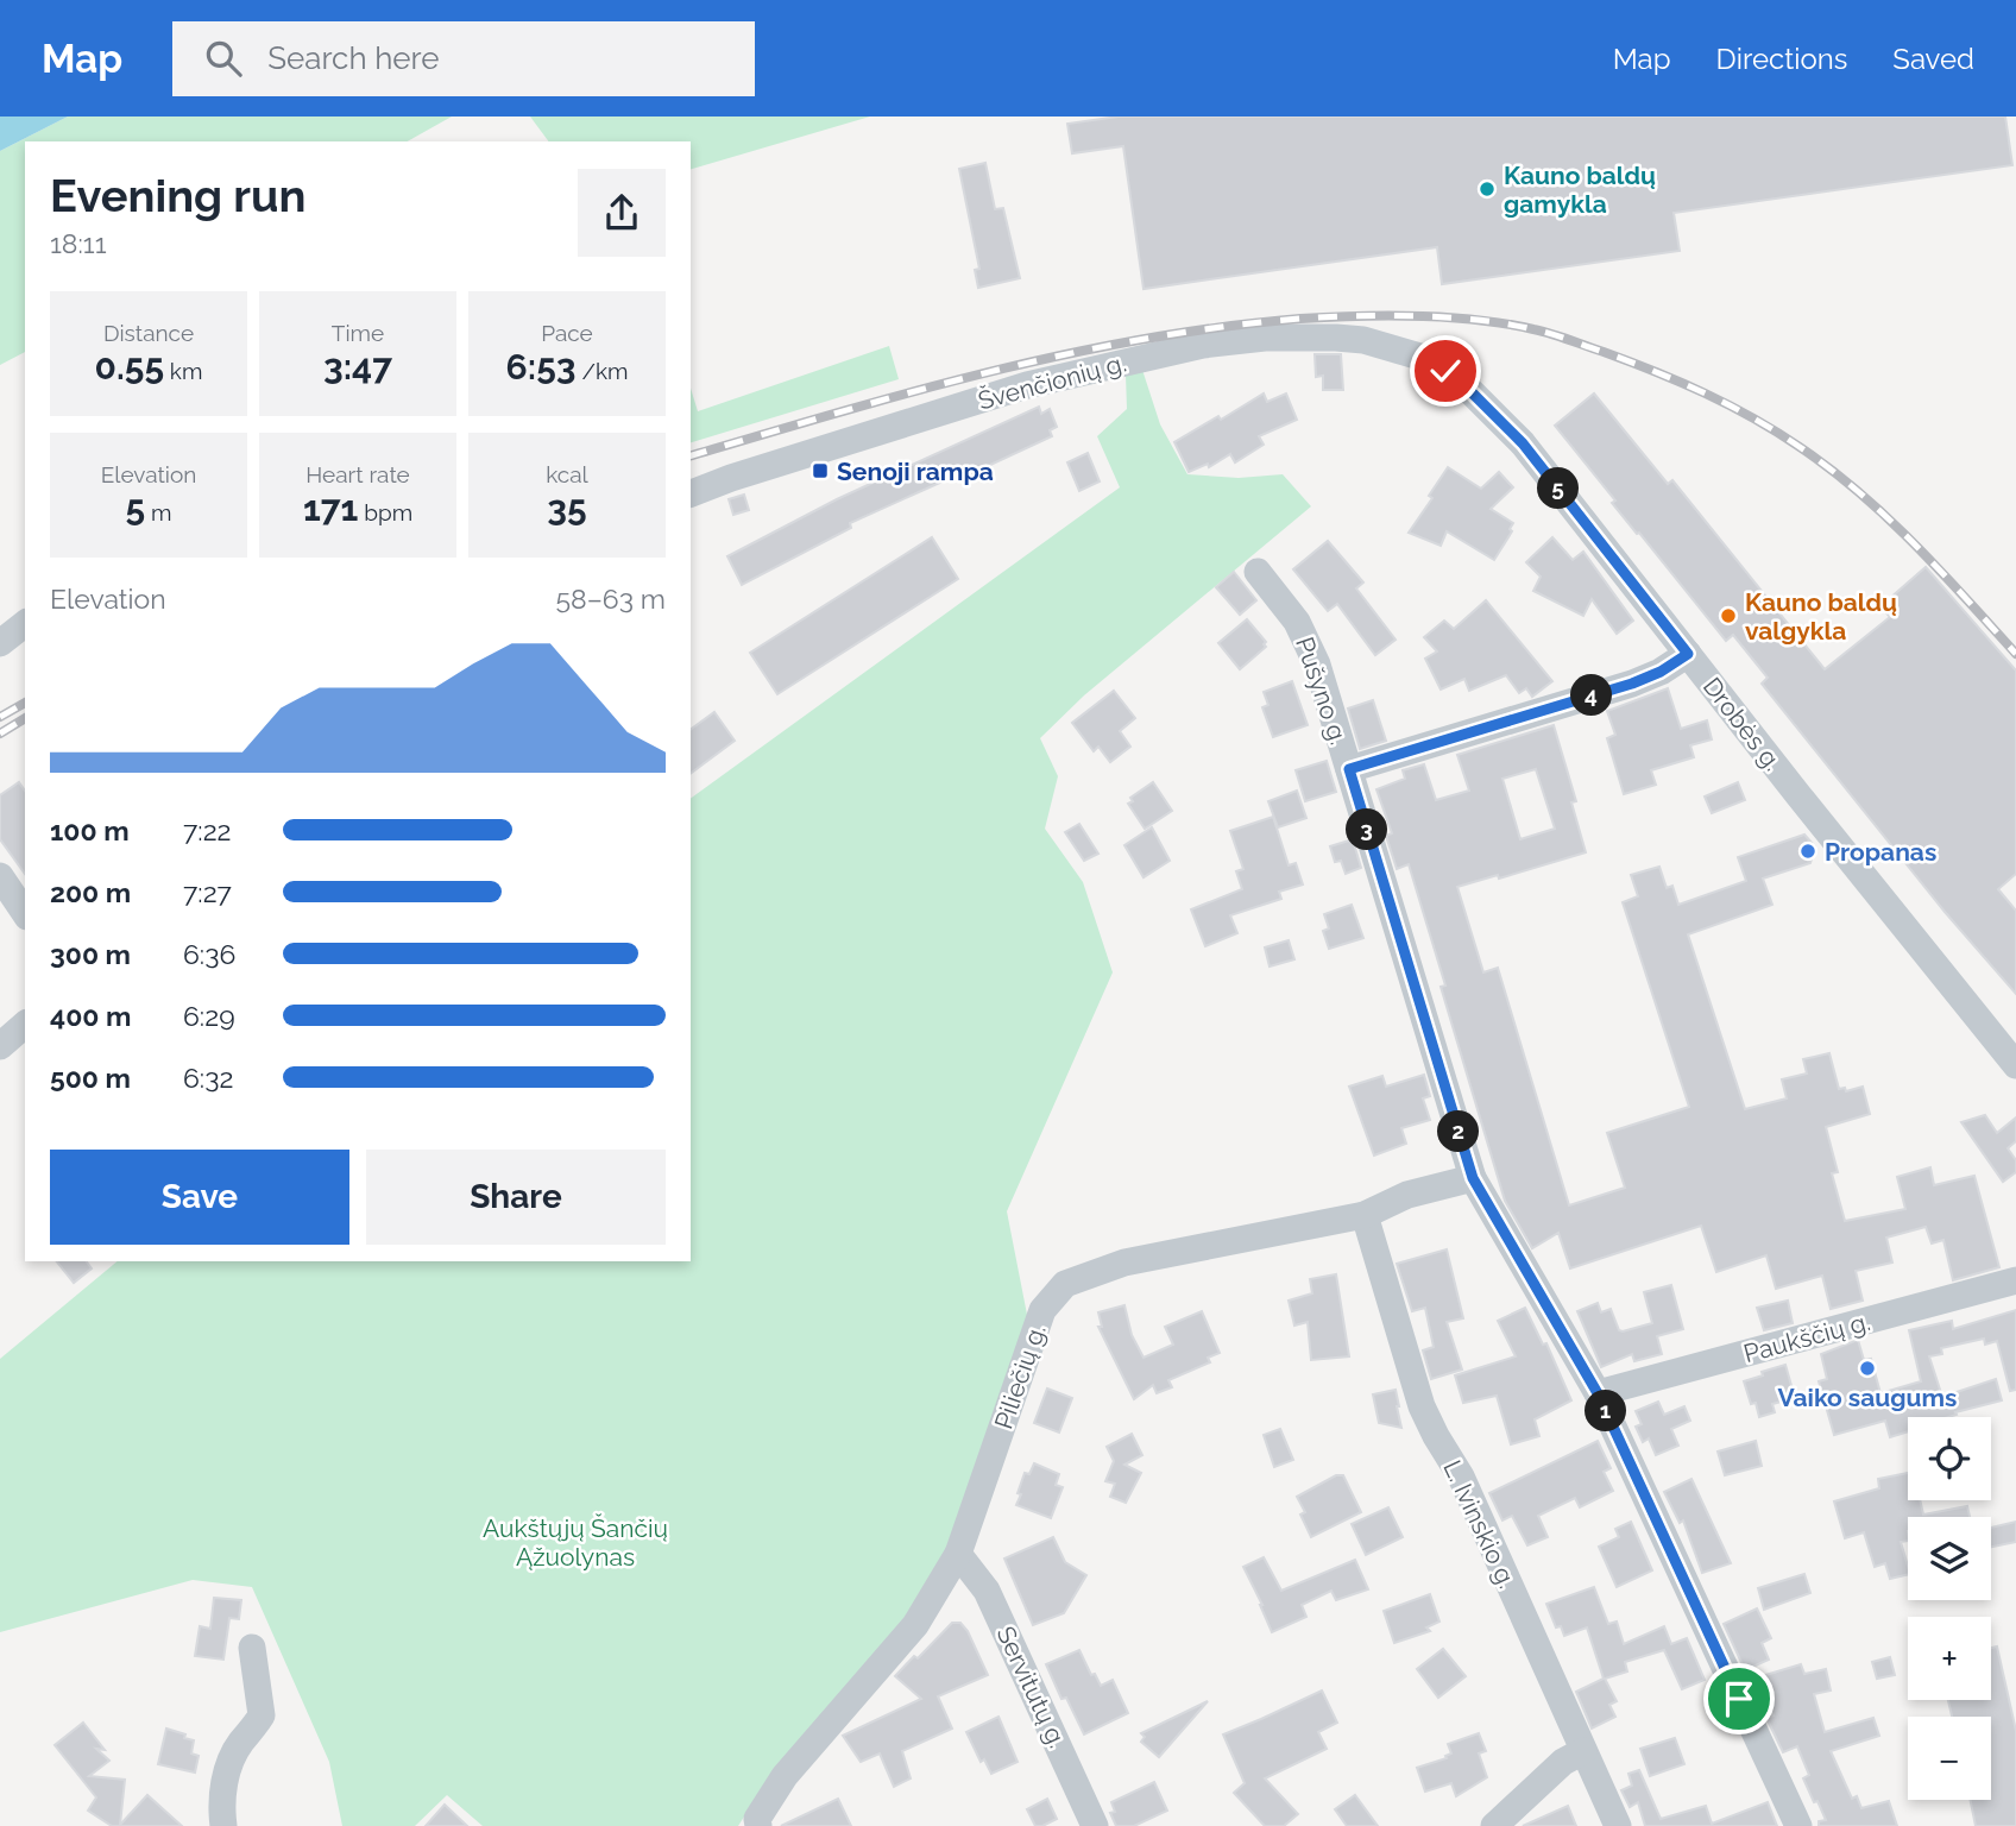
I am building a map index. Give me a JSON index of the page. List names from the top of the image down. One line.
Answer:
{"streets":{"street":["Švenčionių g.","Pušyno g.","Drobės g.","Paukščių g.","Piliečių g.","L. Ivinskio g.","Servitutų g."]},"crossings":[["Švenčionių g.","Drobės g."],["Pušyno g.","Paukščių g."],["Pušyno g.","Piliečių g."],["Piliečių g.","L. Ivinskio g."],["Piliečių g.","Servitutų g."]],"parks":["Aukštųjų Šančių Ąžuolynas"],"places":{"other":["Kauno baldų gamykla","Kauno baldų valgykla","Propanas","Vaiko saugums"],"transit":["Senoji rampa"]},"page":{"header":"Map","search":"Search here","nav":["Map","Directions","Saved"],"heading":["Evening run","18:11"],"stats":[["Distance","0.55 km"],["Time","3:47"],["Pace","6:53 /km"],["Elevation","5 m"],["Heart rate","171 bpm"],["kcal","35"]],"pins":["5","4","3","2","1"],"chart":["Elevation","58–63 m"],"list":[{"name":"100 m","note":"7:22"},{"name":"200 m","note":"7:27"},{"name":"300 m","note":"6:36"},{"name":"400 m","note":"6:29"},{"name":"500 m","note":"6:32"}],"buttons":["Save","Share"],"map_buttons":["+","−"]}}
